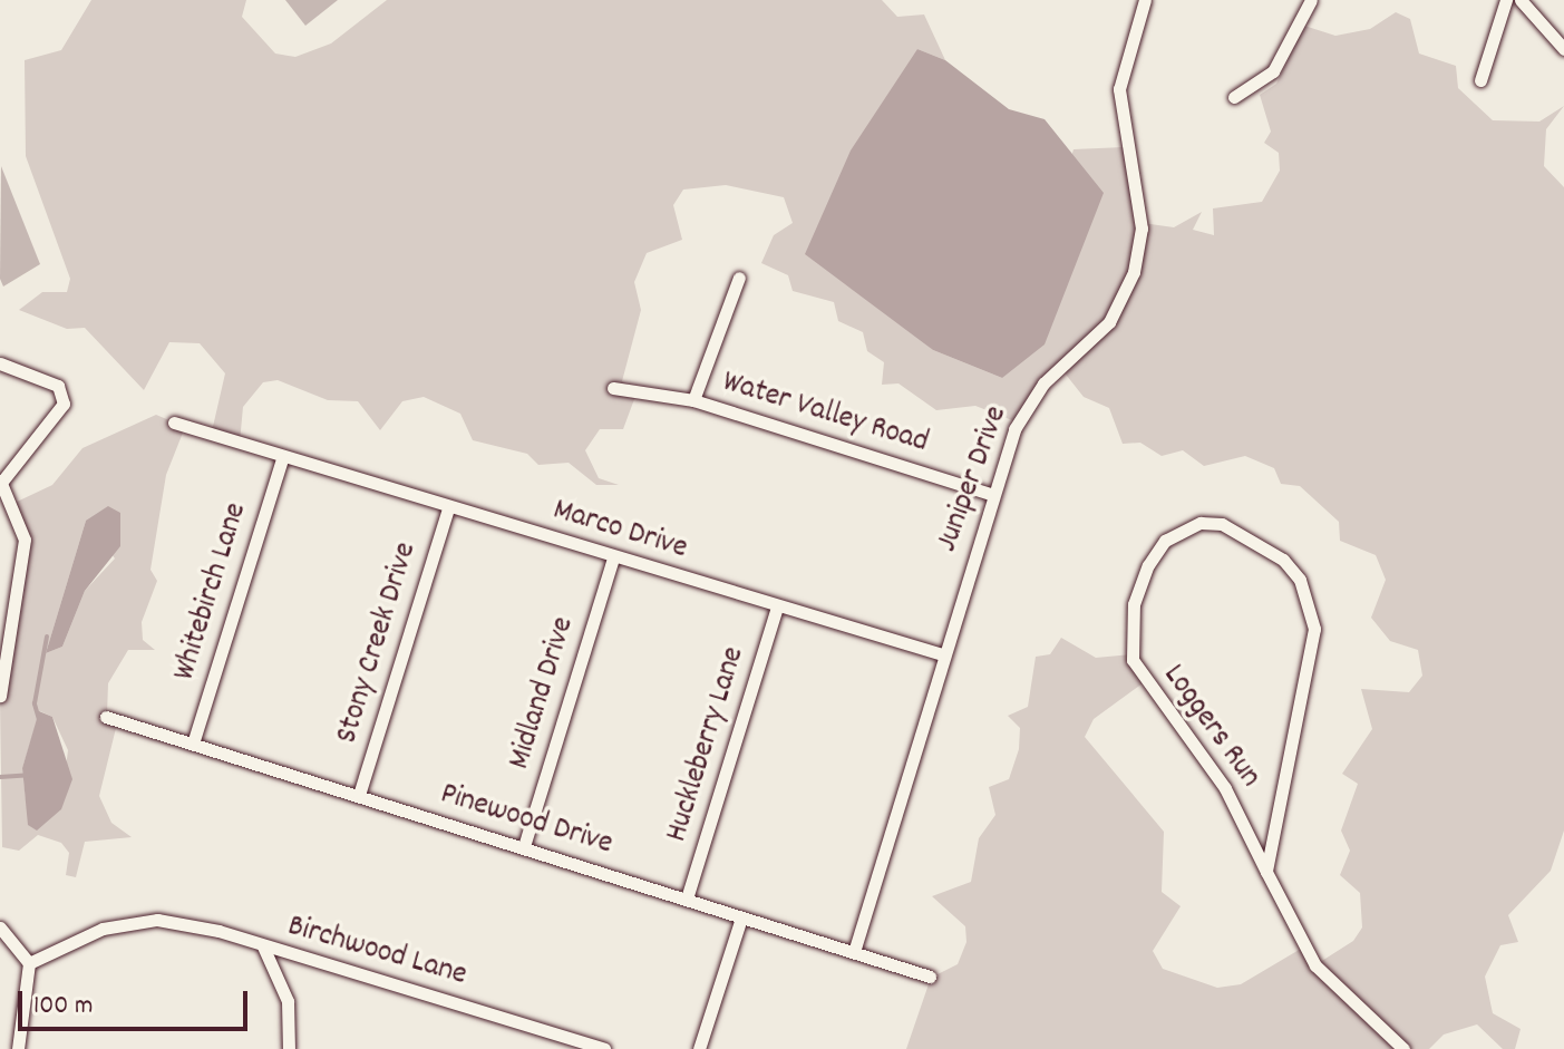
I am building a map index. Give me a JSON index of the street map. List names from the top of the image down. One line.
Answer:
{"streets":{"street":["Water Valley Road","Juniper Drive","Marco Drive","Whitebirch Lane","Stony Creek Drive","Midland Drive","Loggers Run","Huckleberry Lane","Pinewood Drive","Birchwood Lane"]},"crossings":[["Water Valley Road","Juniper Drive"],["Juniper Drive","Marco Drive"],["Juniper Drive","Pinewood Drive"],["Marco Drive","Whitebirch Lane"],["Marco Drive","Stony Creek Drive"],["Marco Drive","Midland Drive"],["Marco Drive","Huckleberry Lane"],["Whitebirch Lane","Pinewood Drive"],["Stony Creek Drive","Pinewood Drive"],["Midland Drive","Pinewood Drive"],["Huckleberry Lane","Pinewood Drive"]],"scale_bar":"100 m"}
